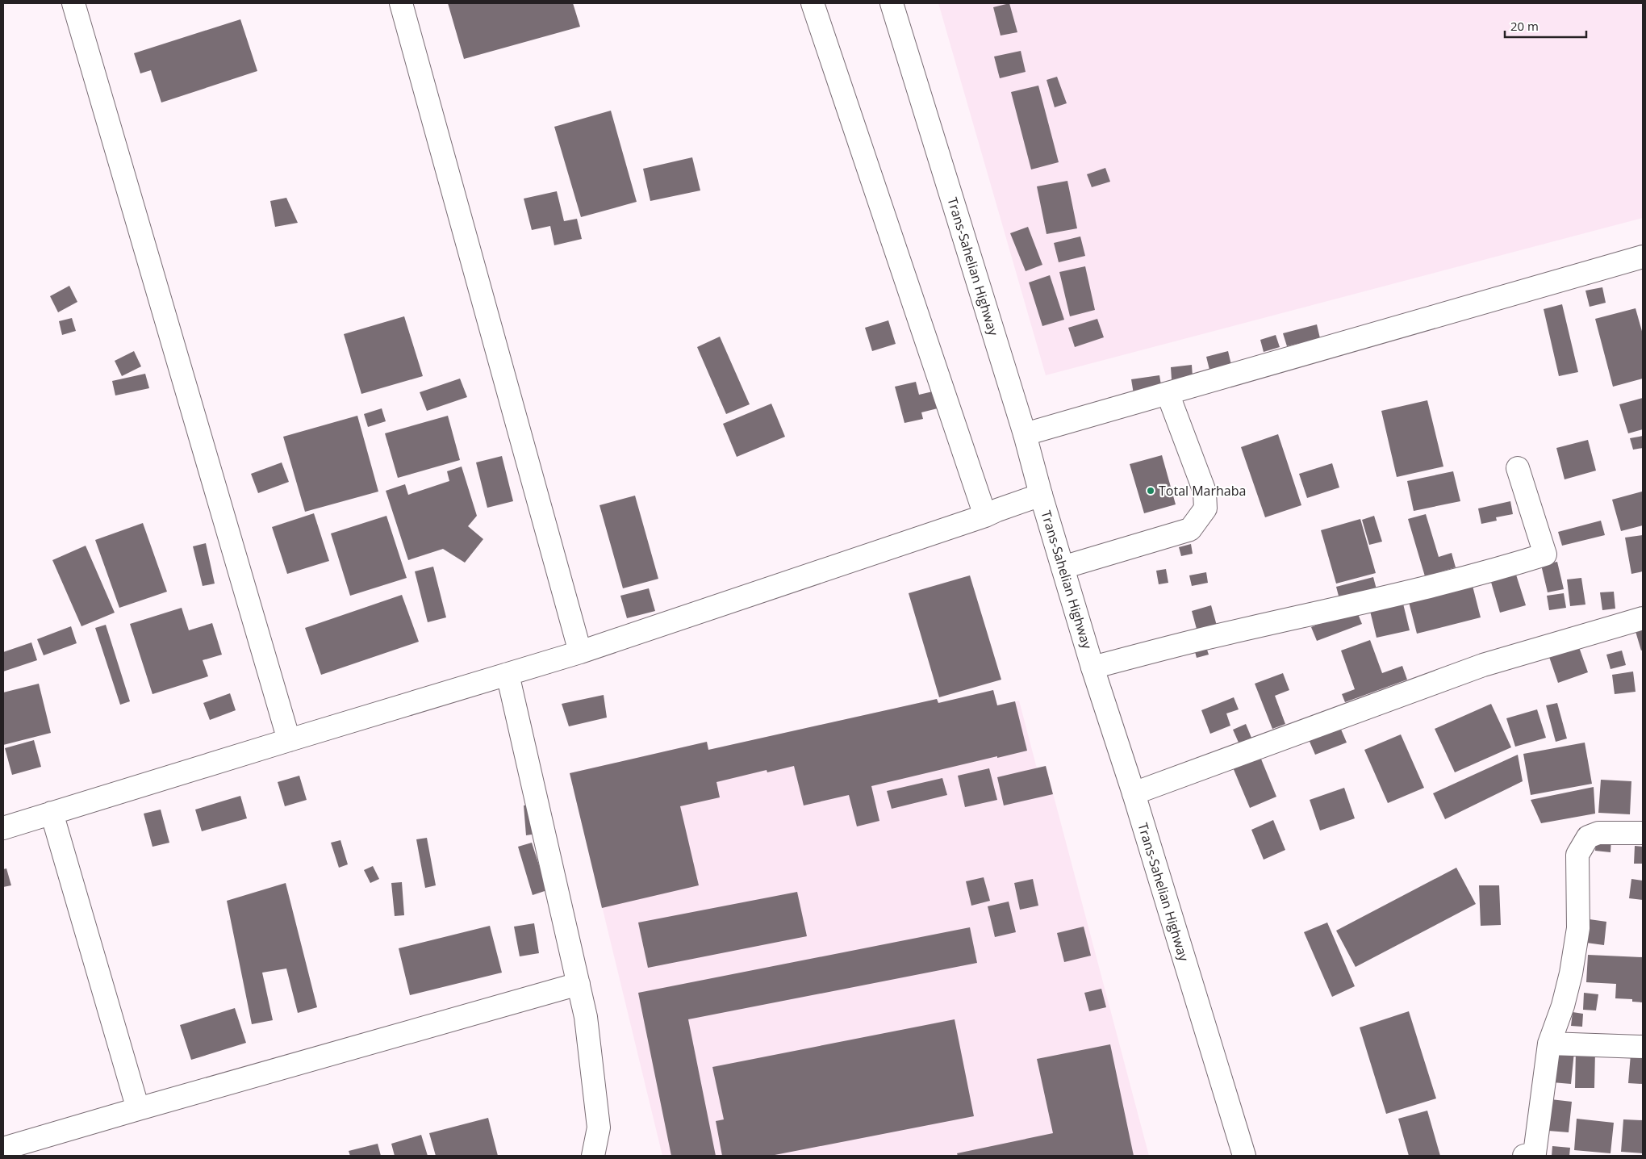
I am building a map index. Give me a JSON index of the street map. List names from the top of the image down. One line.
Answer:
{"streets":{"main road":["Trans-Sahelian Highway"]},"places":["Total Marhaba"],"scale_bar":"20 m"}
